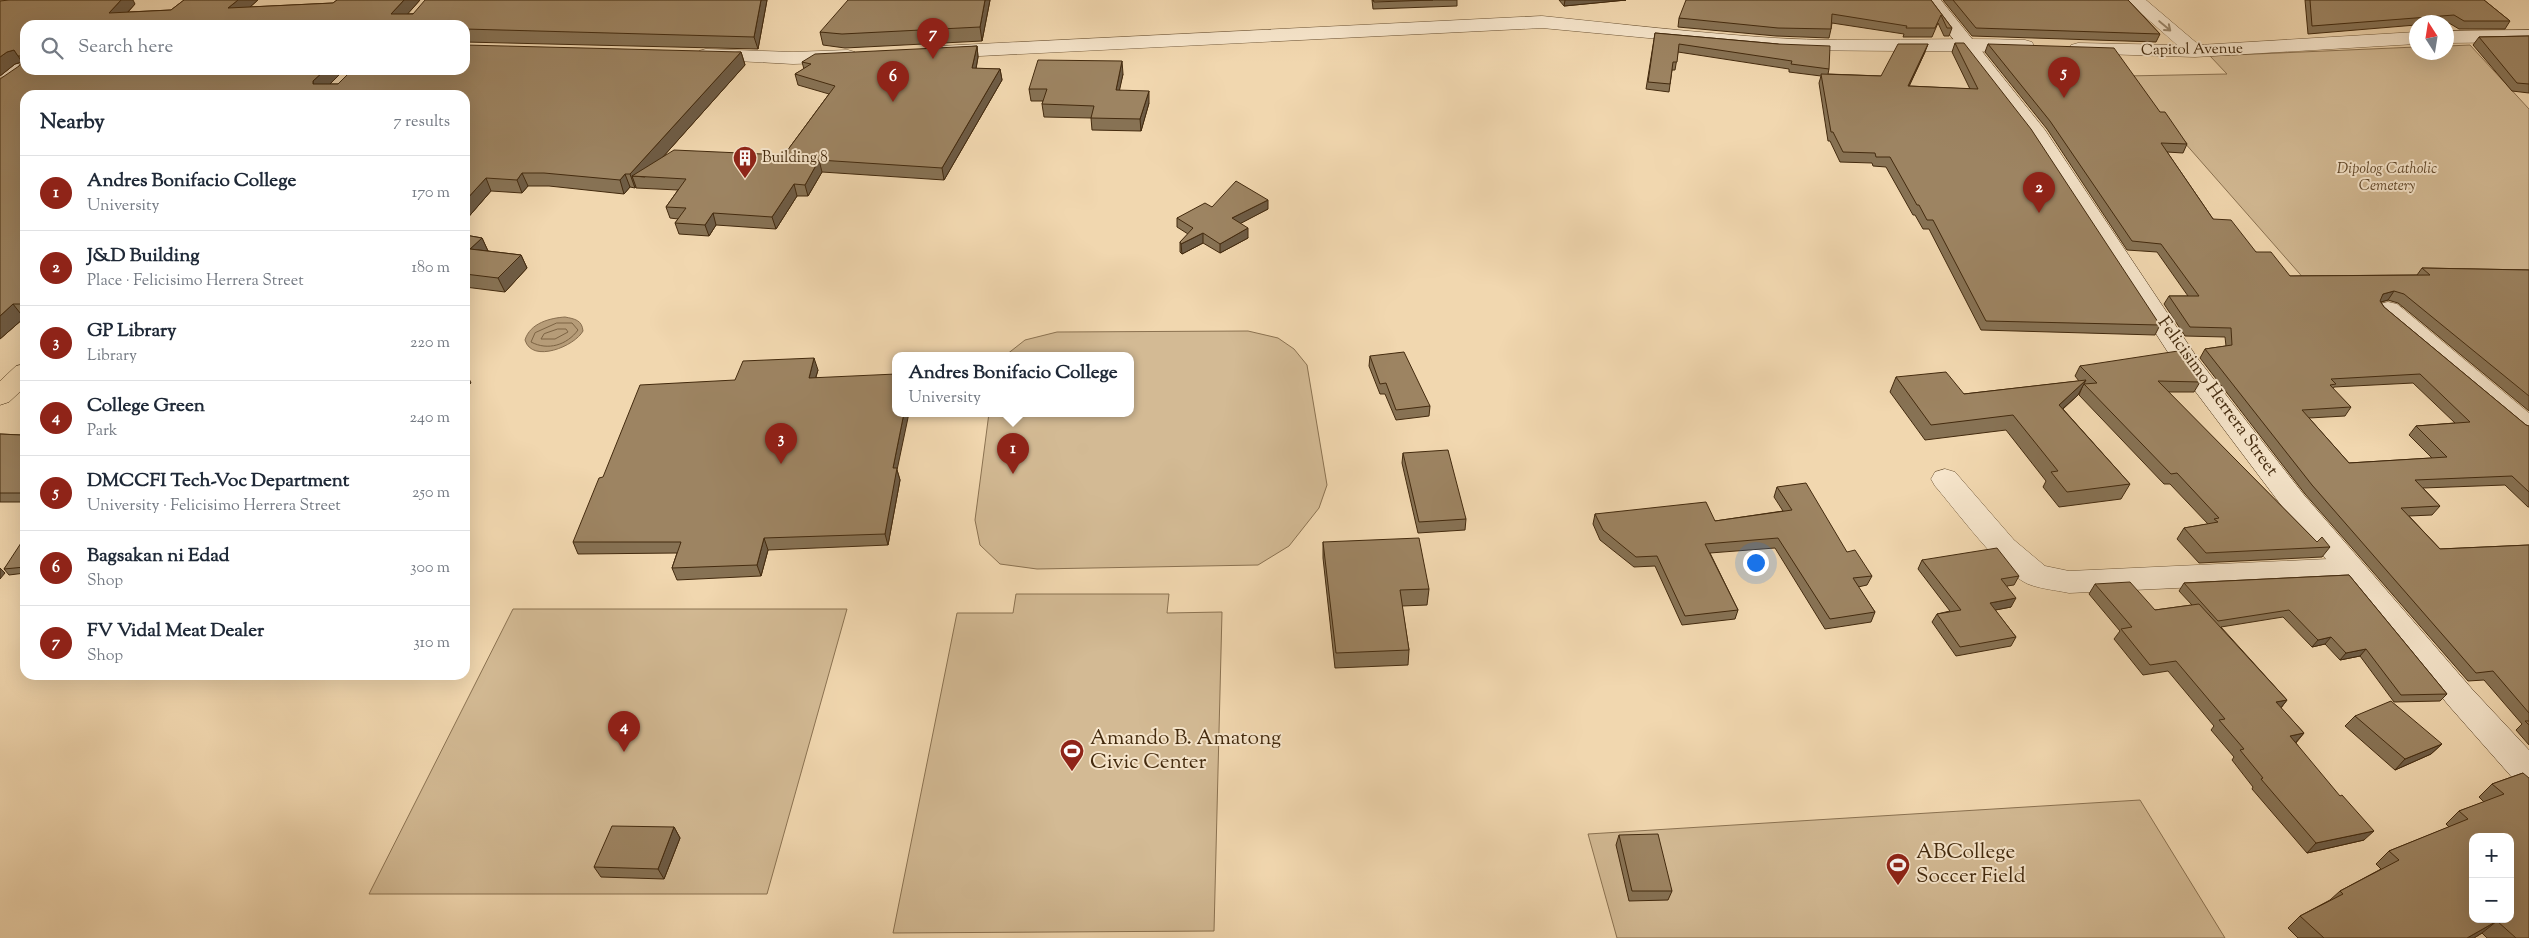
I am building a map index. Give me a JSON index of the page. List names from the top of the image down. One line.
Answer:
{"streets":{"street":["Capitol Avenue","Felicisimo Herrera Street"]},"crossings":[["Capitol Avenue","Felicisimo Herrera Street"]],"parks":["Dipolog Catholic Cemetery"],"places":{"building":["Building 8"],"sports":["Amando B. Amatong Civic Center","ABCollege Soccer Field"]},"north":"top","page":{"pins":["7","5","6","2","3","1","4"],"search":"Search here","heading":["Nearby","7 results"],"list":[{"mark":"1","name":"Andres Bonifacio College","note":"University","value":"170 m"},{"mark":"2","name":"J&D Building","note":"Place · Felicisimo Herrera Street","value":"180 m"},{"mark":"3","name":"GP Library","note":"Library","value":"220 m"},{"mark":"4","name":"College Green","note":"Park","value":"240 m"},{"mark":"5","name":"DMCCFI Tech-Voc Department","note":"University · Felicisimo Herrera Street","value":"250 m"},{"mark":"6","name":"Bagsakan ni Edad","note":"Shop","value":"300 m"},{"mark":"7","name":"FV Vidal Meat Dealer","note":"Shop","value":"310 m"}],"popup":["Andres Bonifacio College","University"],"map_buttons":["+","−"]}}
